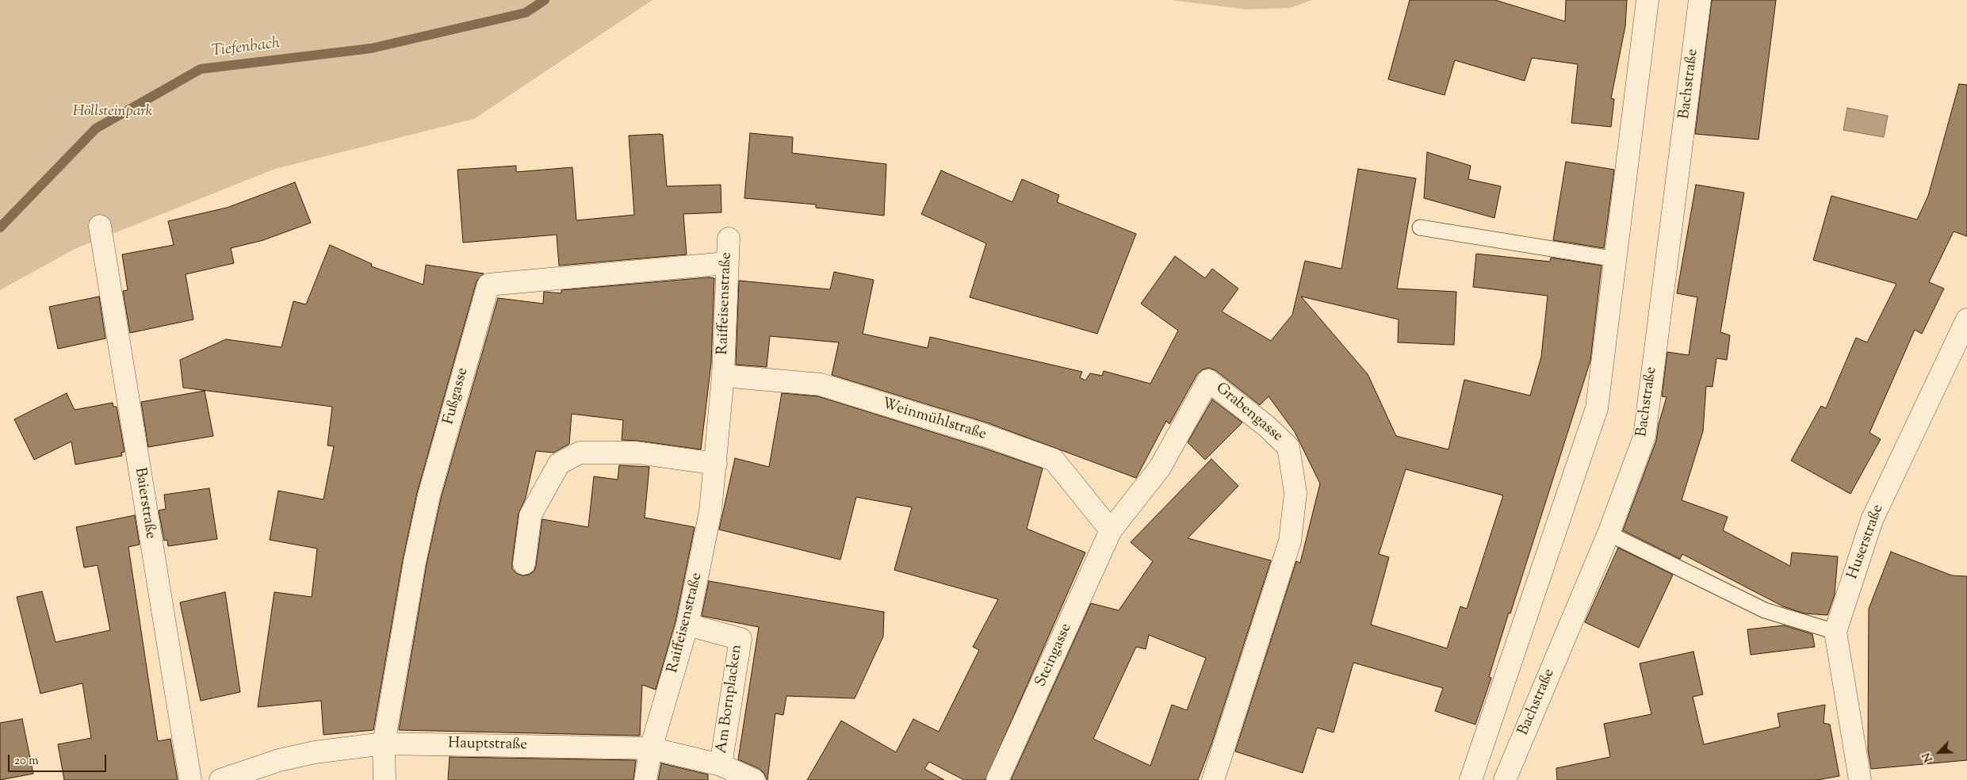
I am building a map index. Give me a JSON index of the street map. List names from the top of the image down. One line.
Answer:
{"streets":{"street":["Bachstraße","Raiffeisenstraße","Fußgasse","Grabengasse","Weinmühlstraße","Baierstraße","Huserstraße","Steingasse","Am Bornplacken","Hauptstraße"]},"crossings":[["Raiffeisenstraße","Fußgasse"],["Raiffeisenstraße","Weinmühlstraße"],["Raiffeisenstraße","Am Bornplacken"],["Raiffeisenstraße","Hauptstraße"],["Fußgasse","Hauptstraße"],["Grabengasse","Weinmühlstraße"],["Grabengasse","Steingasse"],["Weinmühlstraße","Steingasse"],["Am Bornplacken","Hauptstraße"]],"water":["Tiefenbach"],"parks":["Höllsteinpark"],"scale_bar":"20 m","north":"bottom left"}
